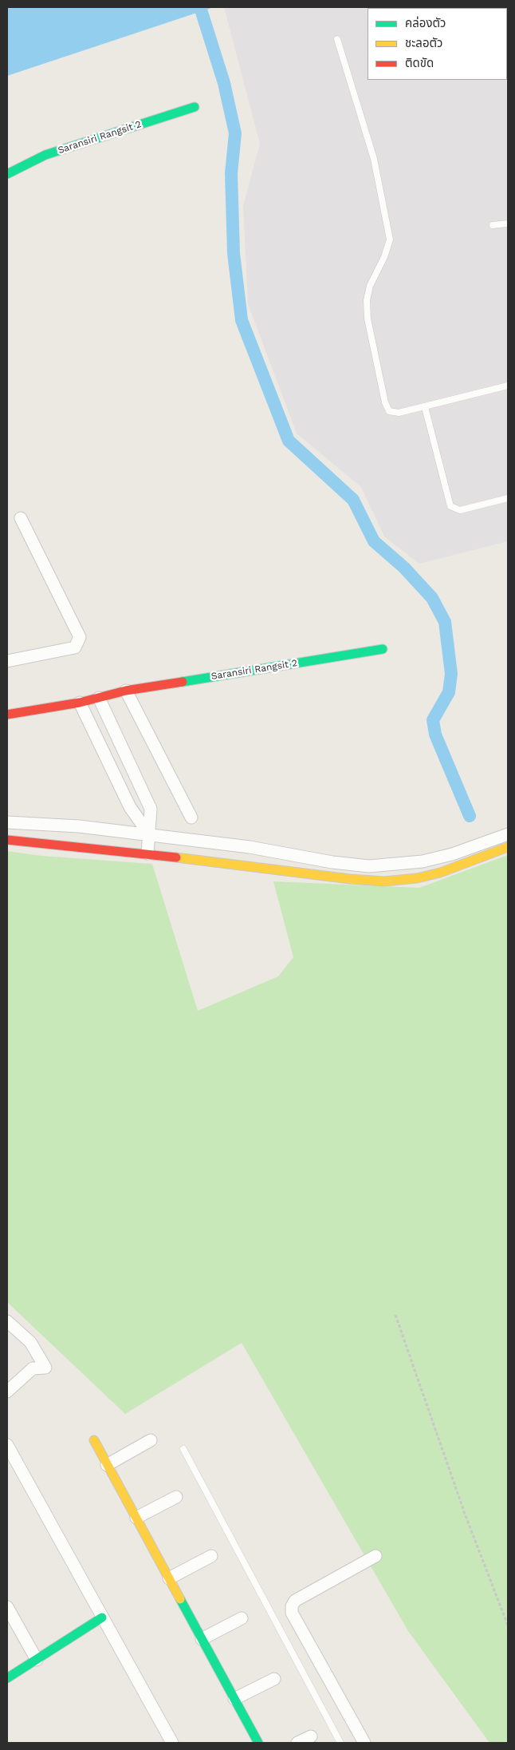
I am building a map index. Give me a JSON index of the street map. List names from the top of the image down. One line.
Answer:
{"streets":{"street":["Saransiri Rangsit 2"]},"legend":["คล่องตัว","ชะลอตัว","ติดขัด"]}
